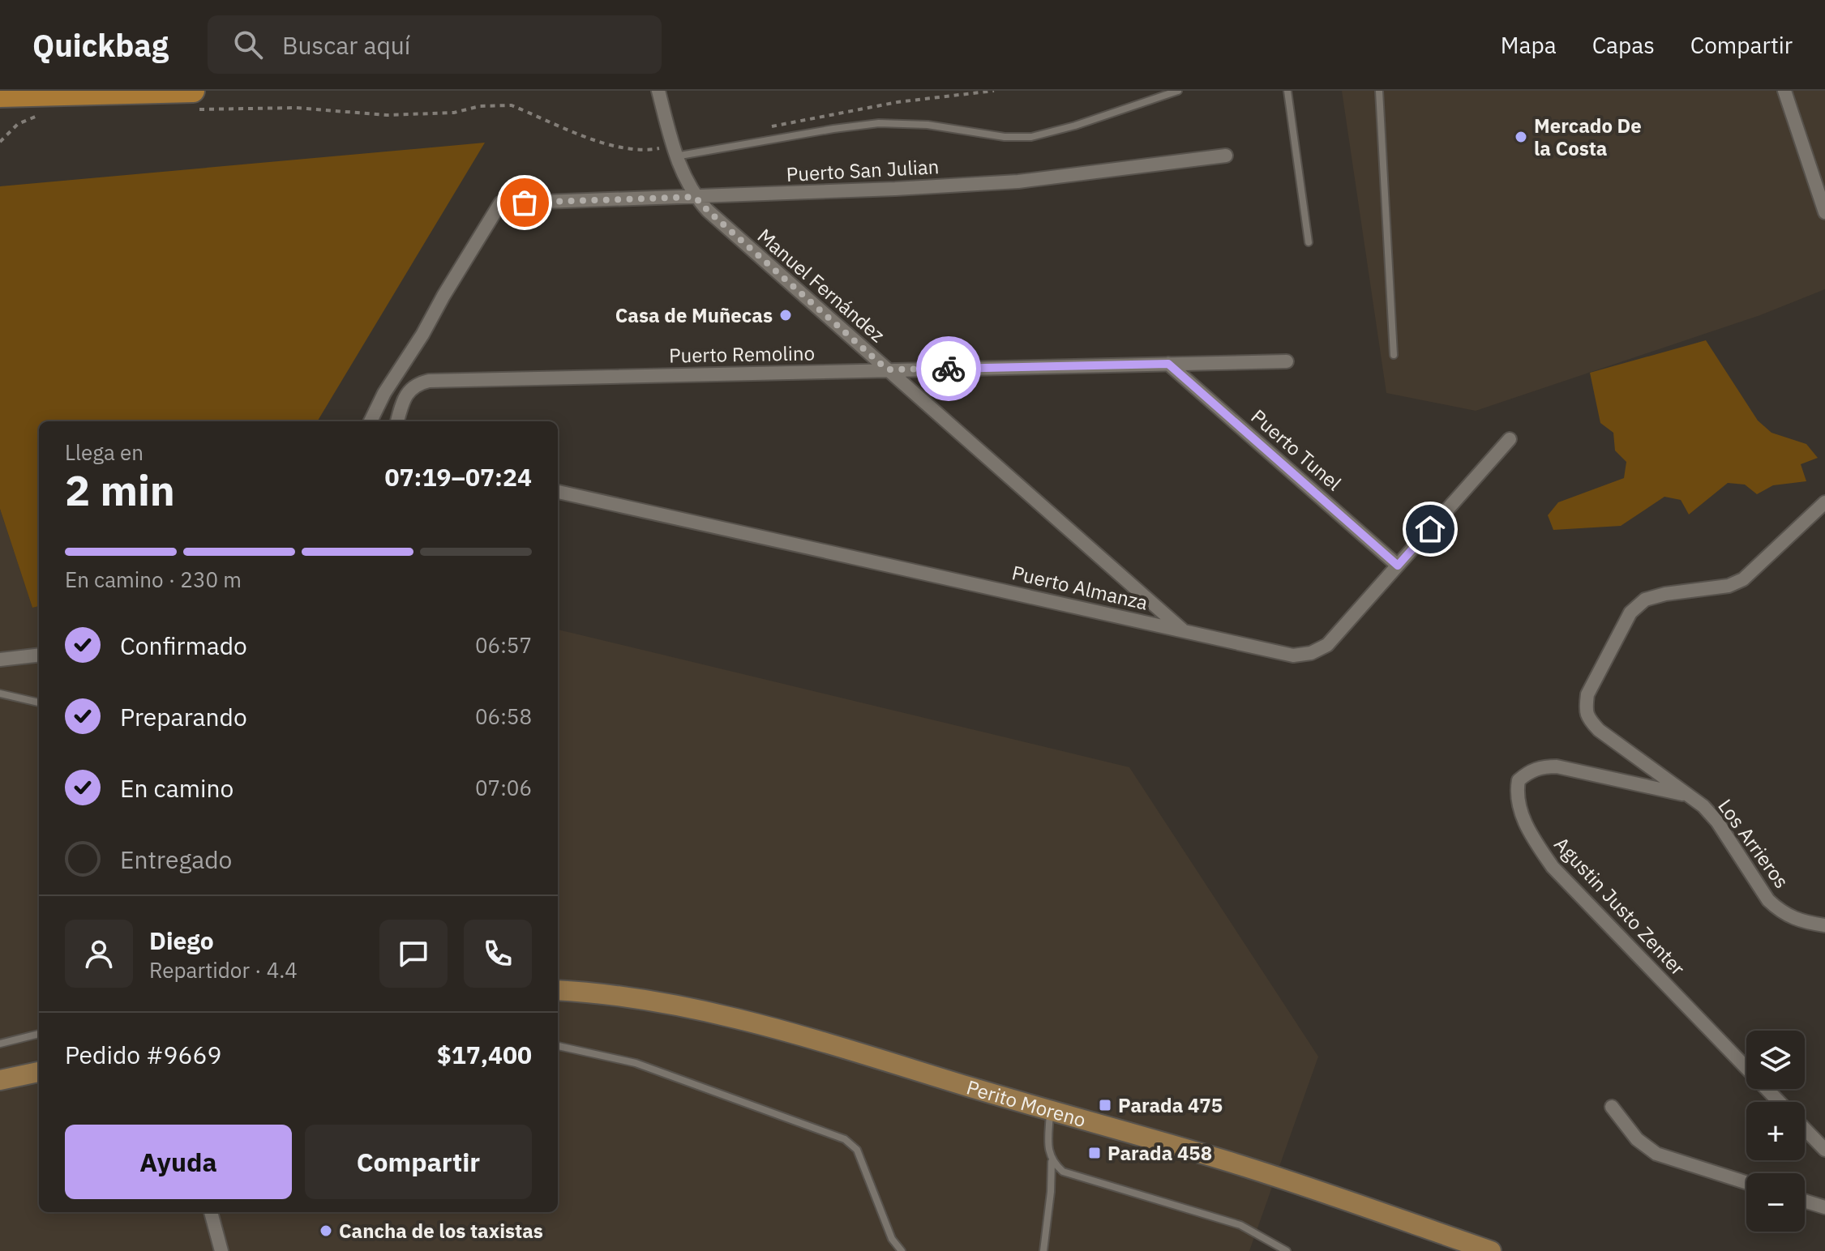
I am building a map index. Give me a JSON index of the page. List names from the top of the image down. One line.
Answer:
{"streets":{"main road":["Perito Moreno"],"street":["Puerto San Julian","Manuel Fernández","Puerto Remolino","Puerto Tunel","Puerto Almanza","Los Arrieros","Agustin Justo Zenter"]},"crossings":[["Puerto San Julian","Manuel Fernández"],["Manuel Fernández","Puerto Remolino"],["Manuel Fernández","Puerto Almanza"],["Puerto Remolino","Puerto Tunel"],["Puerto Tunel","Puerto Almanza"],["Los Arrieros","Agustin Justo Zenter"]],"places":{"other":["Mercado De la Costa","Casa de Muñecas","Cancha de los taxistas"],"transit":["Parada 475","Parada 458"]},"page":{"header":"Quickbag","search":"Buscar aquí","nav":["Mapa","Capas","Compartir"],"heading":["2 min","Llega en","07:19–07:24"],"panel":["Diego","Repartidor · 4.4","Pedido #9669","$17,400"],"bar":"En camino · 230 m","list":[["Confirmado","06:57"],["Preparando","06:58"],["En camino","07:06"],"Entregado"],"map_buttons":["+","−"],"buttons":["Ayuda","Compartir"]}}
